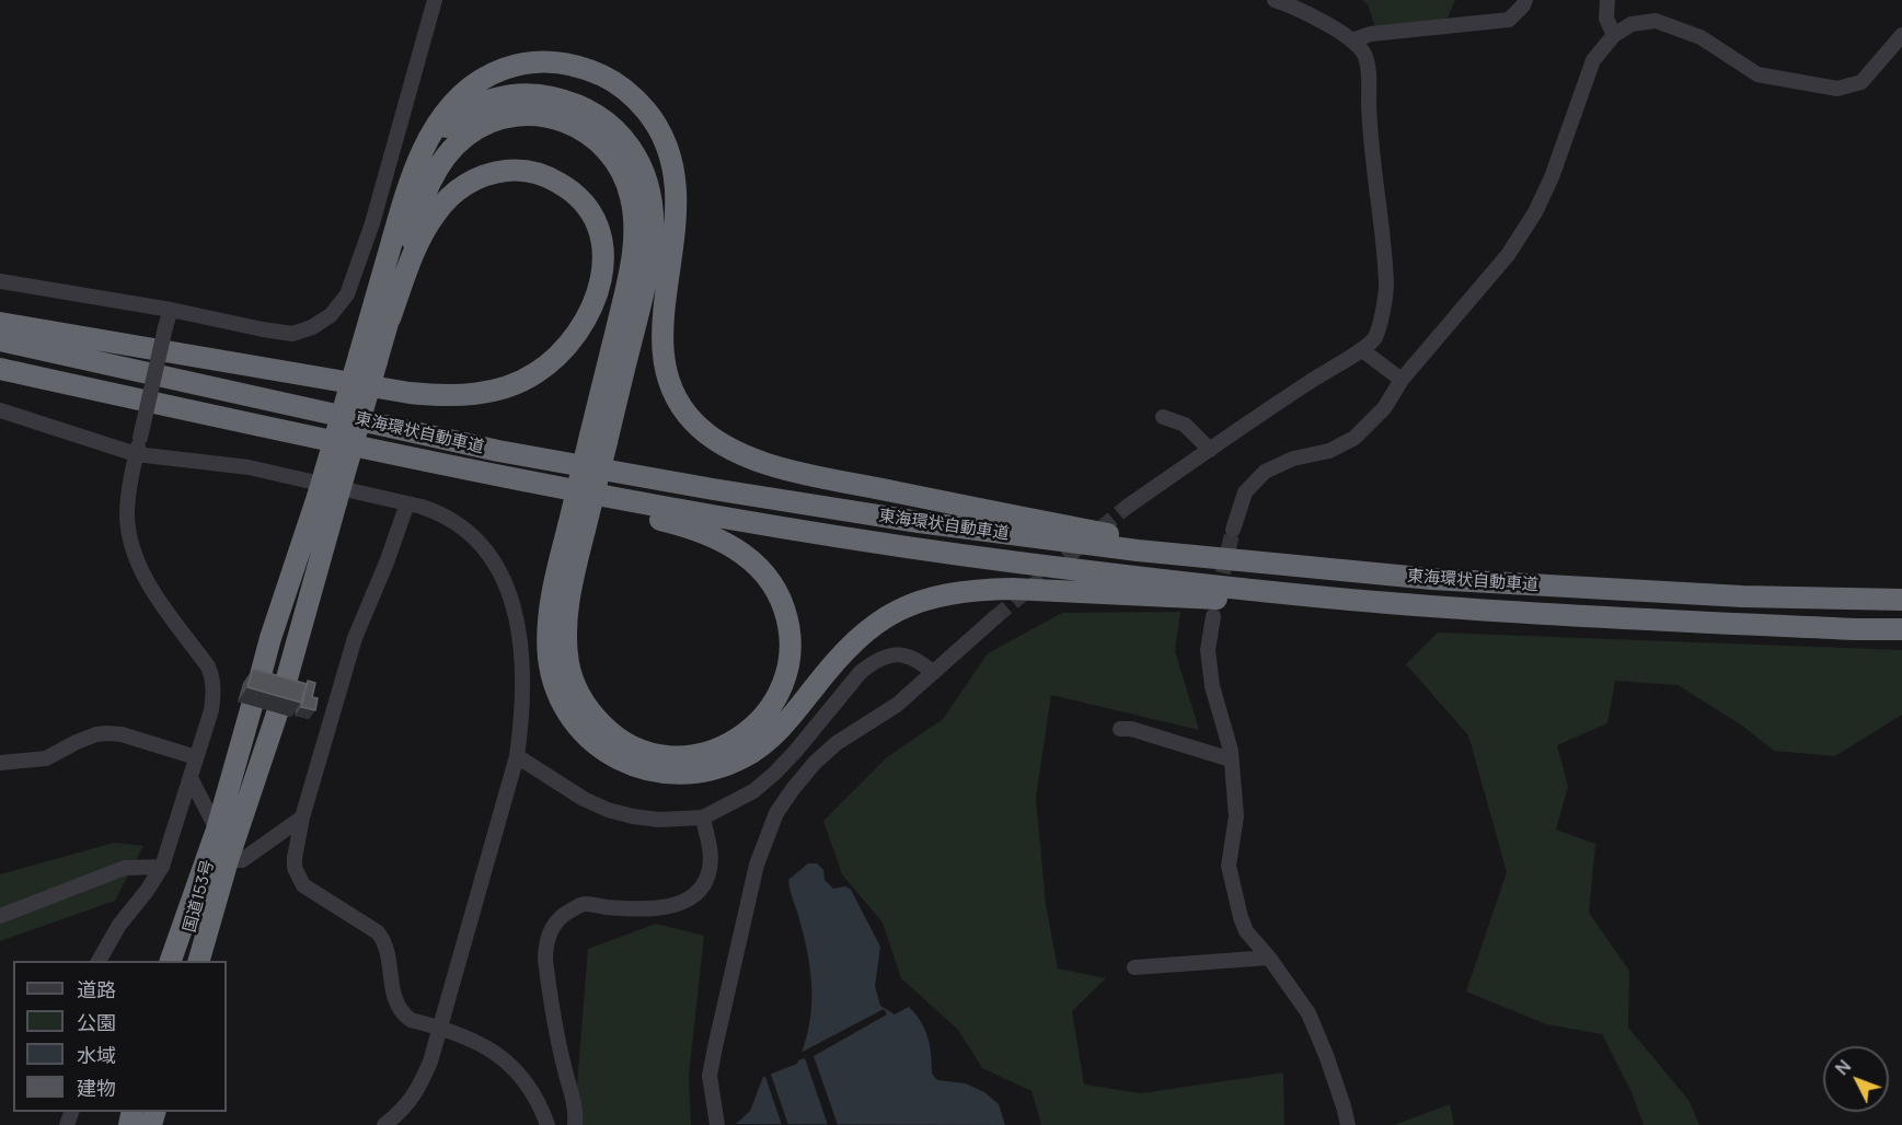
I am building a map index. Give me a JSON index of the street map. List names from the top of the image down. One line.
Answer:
{"streets":{"highway":["東海環状自動車道","国道153号"]},"legend":["道路","公園","水域","建物"],"north":"top left"}
